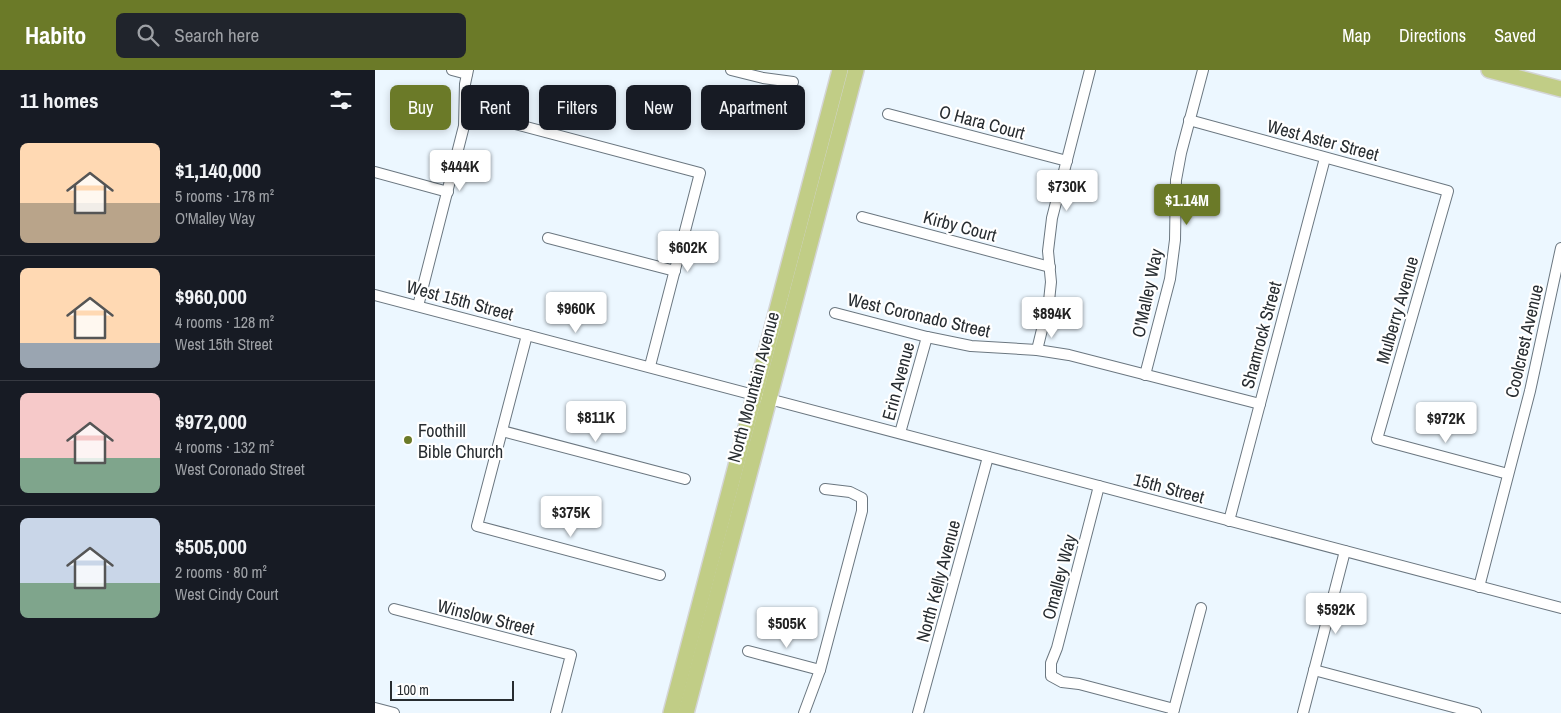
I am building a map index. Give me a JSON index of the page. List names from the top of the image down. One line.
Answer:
{"streets":{"main road":["North Mountain Avenue"],"street":["O Hara Court","West Aster Street","Kirby Court","O'Malley Way","West 15th Street","Mulberry Avenue","West Coronado Street","Shamrock Street","Coolcrest Avenue","Erin Avenue","15th Street","Omalley Way","North Kelly Avenue","Winslow Street"]},"crossings":[["West Aster Street","O'Malley Way"],["West Aster Street","Mulberry Avenue"],["West Aster Street","Shamrock Street"],["O'Malley Way","West Coronado Street"],["West 15th Street","North Mountain Avenue"],["West 15th Street","15th Street"],["Mulberry Avenue","Coolcrest Avenue"],["West Coronado Street","Shamrock Street"],["West Coronado Street","Erin Avenue"],["Shamrock Street","15th Street"],["Coolcrest Avenue","15th Street"],["Erin Avenue","15th Street"],["North Mountain Avenue","15th Street"],["15th Street","Omalley Way"],["15th Street","North Kelly Avenue"]],"places":["Foothill Bible Church"],"scale_bar":"100 m","page":{"header":"Habito","search":"Search here","nav":["Map","Directions","Saved"],"heading":"11 homes","chip":["Buy","Rent","Filters","New","Apartment"],"list":[{"name":"$1,140,000","note":"5 rooms · 178 m² · O'Malley Way"},{"name":"$960,000","note":"4 rooms · 128 m² · West 15th Street"},{"name":"$972,000","note":"4 rooms · 132 m² · West Coronado Street"},{"name":"$505,000","note":"2 rooms · 80 m² · West Cindy Court"}],"price":["$444K","$730K","$1.14M","$602K","$960K","$894K","$811K","$972K","$375K","$592K","$505K"],"scale":"100 m"}}
